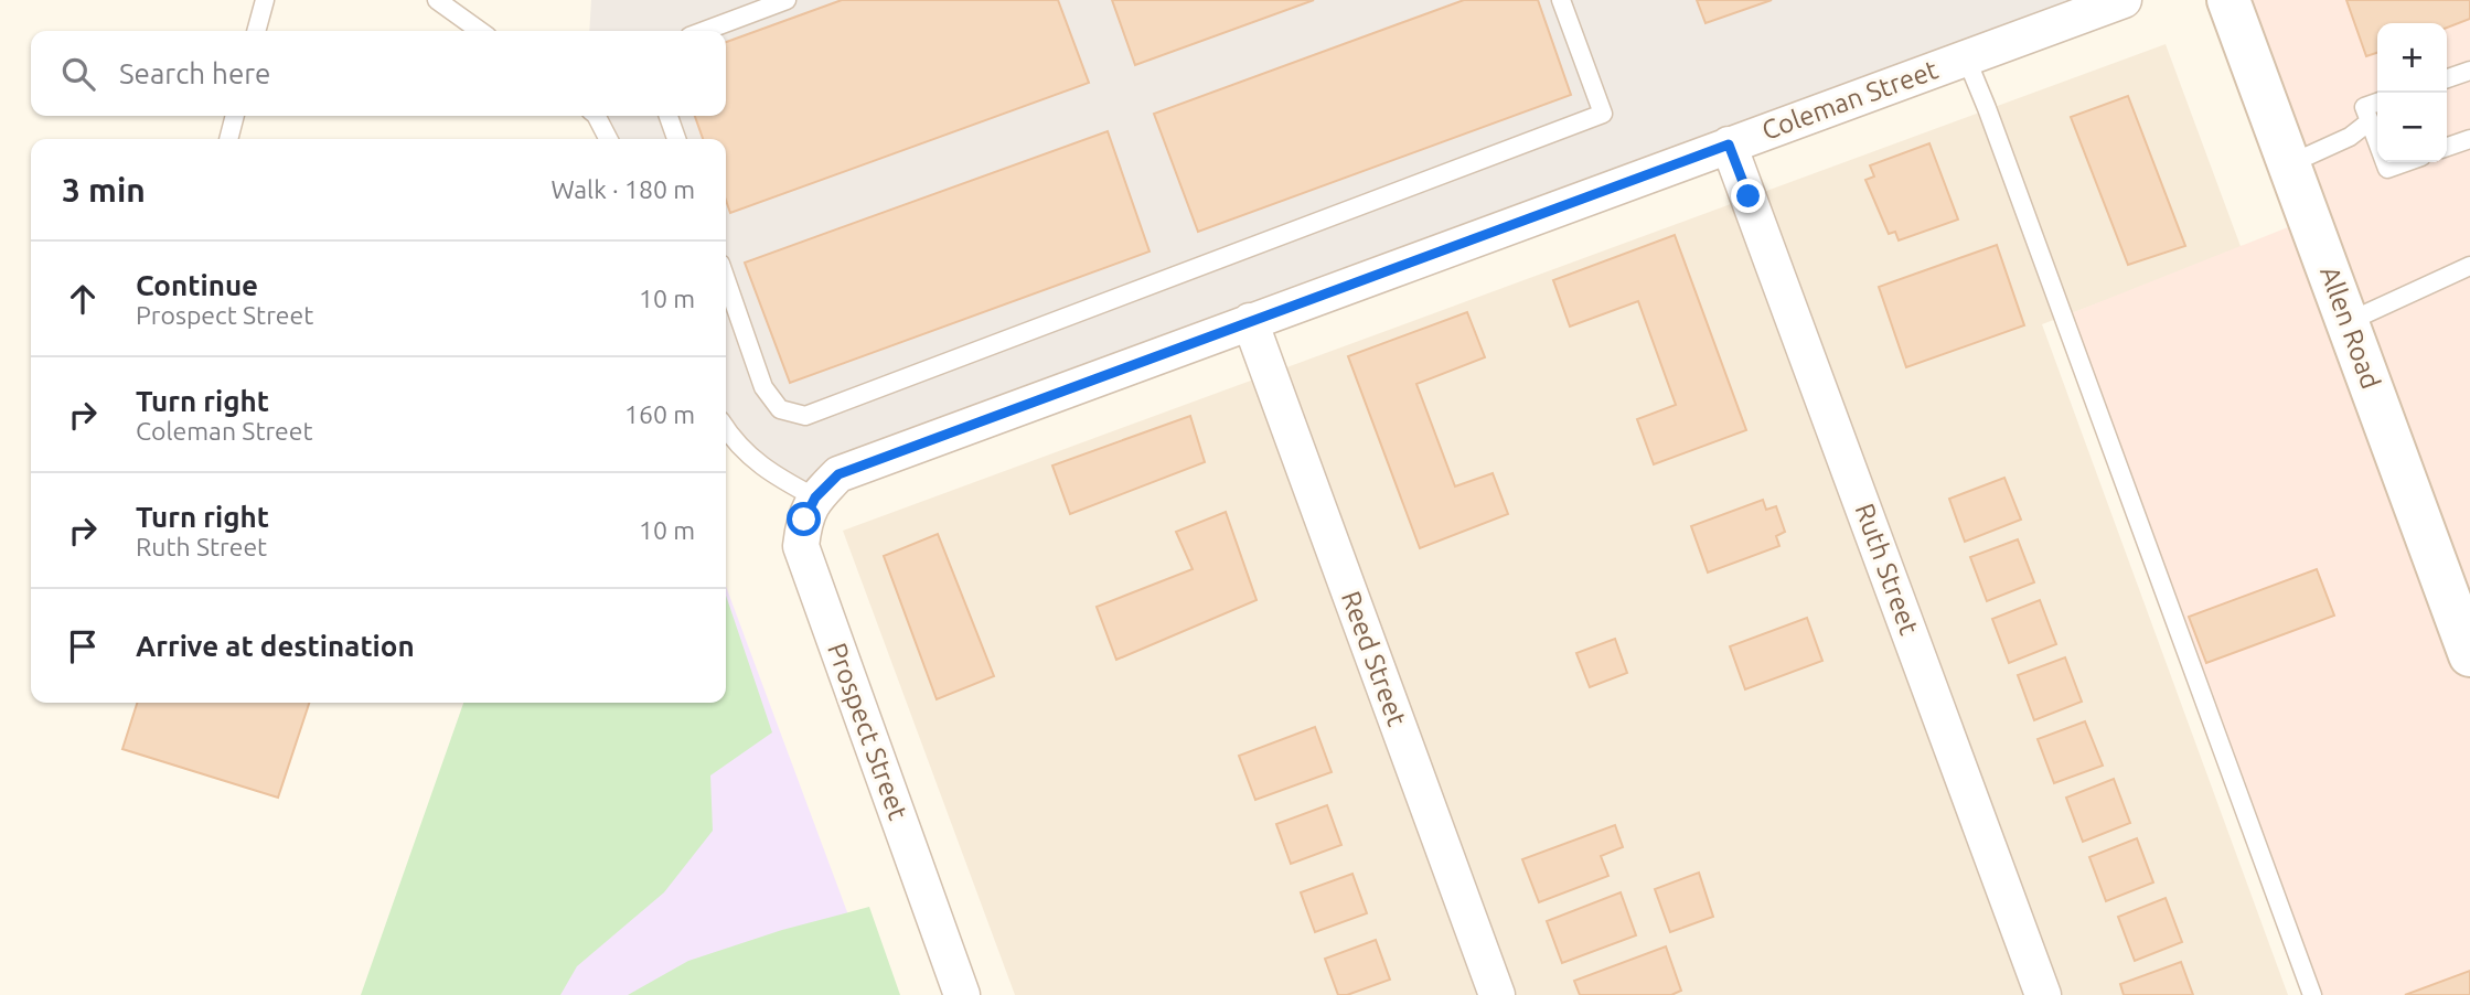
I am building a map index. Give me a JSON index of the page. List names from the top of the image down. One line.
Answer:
{"streets":{"main road":["Allen Road"],"street":["Coleman Street","Ruth Street","Reed Street","Prospect Street"]},"crossings":[["Coleman Street","Ruth Street"],["Coleman Street","Reed Street"],["Coleman Street","Prospect Street"]],"page":{"map_buttons":["+","−"],"search":"Search here","heading":["3 min","Walk · 180 m"],"list":[["Continue","Prospect Street","10 m"],["Turn right","Coleman Street","160 m"],["Turn right","Ruth Street","10 m"],"Arrive at destination"]}}
